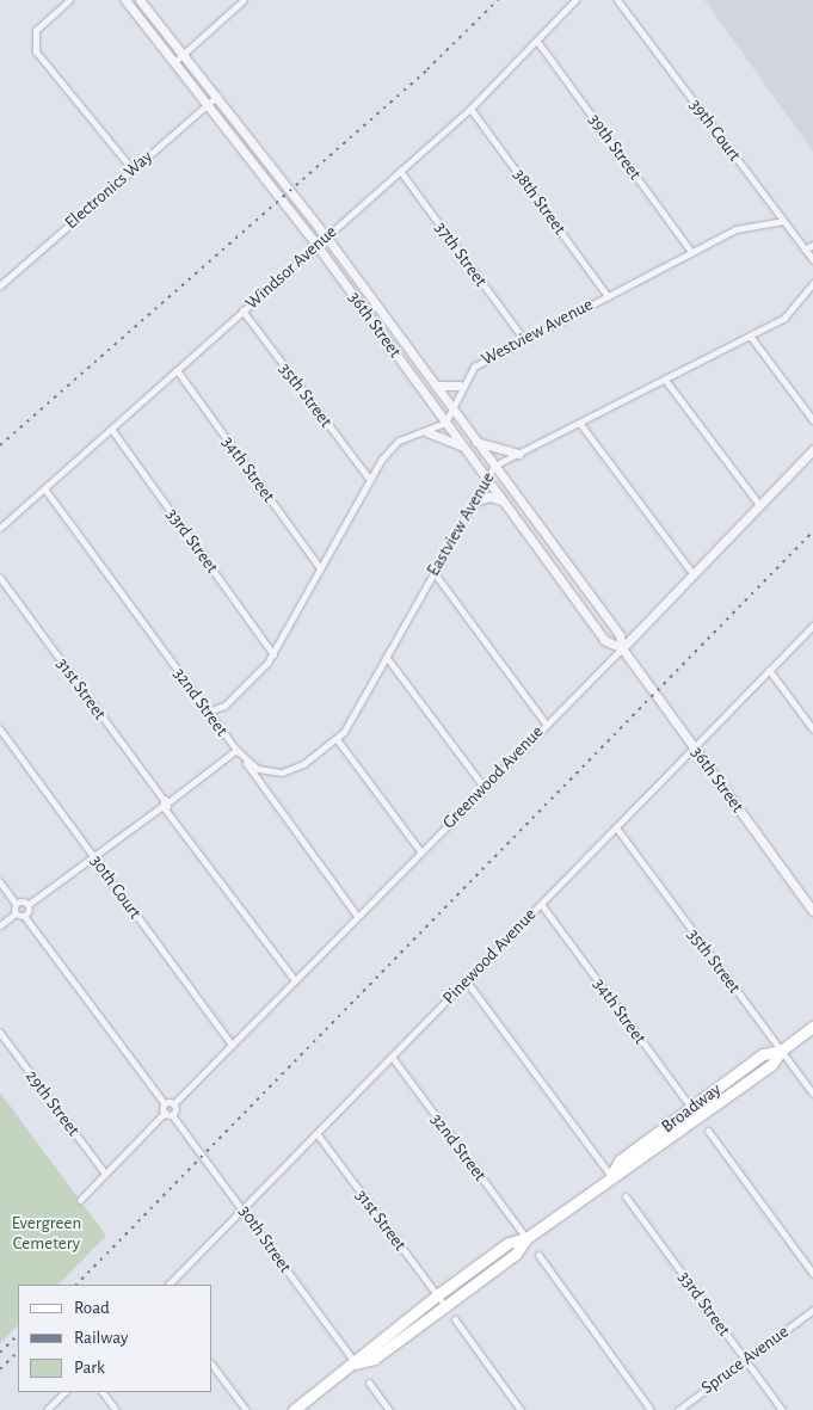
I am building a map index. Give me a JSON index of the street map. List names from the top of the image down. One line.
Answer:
{"streets":{"main road":["Broadway"],"street":["39th Court","39th Street","Electronics Way","38th Street","37th Street","Windsor Avenue","36th Street","Westview Avenue","35th Street","34th Street","Eastview Avenue","33rd Street","31st Street","32nd Street","Greenwood Avenue","30th Court","Pinewood Avenue","29th Street","30th Street","Spruce Avenue"]},"crossings":[["39th Court","Westview Avenue"],["39th Street","Windsor Avenue"],["39th Street","Westview Avenue"],["Electronics Way","36th Street"],["38th Street","Windsor Avenue"],["38th Street","Westview Avenue"],["37th Street","Windsor Avenue"],["37th Street","Westview Avenue"],["Windsor Avenue","36th Street"],["Windsor Avenue","35th Street"],["Windsor Avenue","34th Street"],["Windsor Avenue","33rd Street"],["Windsor Avenue","32nd Street"],["36th Street","Westview Avenue"],["36th Street","Eastview Avenue"],["36th Street","Greenwood Avenue"],["36th Street","Pinewood Avenue"],["Westview Avenue","35th Street"],["Westview Avenue","34th Street"],["Westview Avenue","33rd Street"],["Westview Avenue","32nd Street"],["35th Street","Pinewood Avenue"],["35th Street","Broadway"],["34th Street","Pinewood Avenue"],["34th Street","Broadway"],["Eastview Avenue","32nd Street"],["33rd Street","Spruce Avenue"],["31st Street","Greenwood Avenue"],["31st Street","Pinewood Avenue"],["31st Street","Broadway"],["32nd Street","Greenwood Avenue"],["32nd Street","Pinewood Avenue"],["32nd Street","Broadway"],["Greenwood Avenue","30th Court"],["Pinewood Avenue","30th Street"],["Broadway","30th Street"]],"parks":["Evergreen Cemetery"],"legend":["Road","Railway","Park"]}
